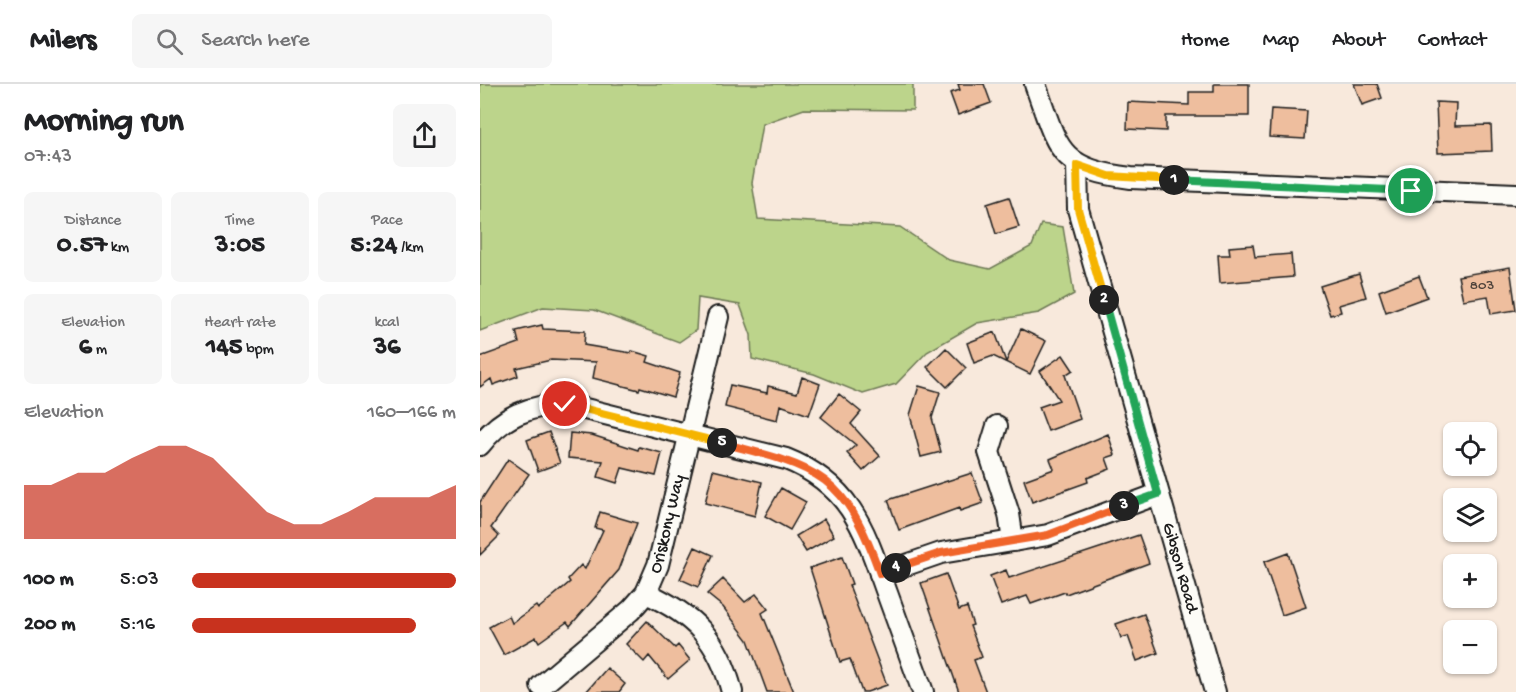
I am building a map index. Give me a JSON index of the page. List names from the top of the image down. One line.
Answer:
{"streets":{"street":["Oriskony Way","Gibson Road"]},"house_numbers":["803"],"page":{"header":"Milers","search":"Search here","nav":["Home","Map","About","Contact"],"heading":["Morning run","07:43"],"pins":["1","2","5","3","4"],"stats":[["Distance","0.57 km"],["Time","3:05"],["Pace","5:24 /km"],["Elevation","6 m"],["Heart rate","145 bpm"],["kcal","36"]],"chart":["Elevation","160–166 m"],"map_buttons":["+","−"],"list":[{"name":"100 m","note":"5:03"},{"name":"200 m","note":"5:16"}]}}
